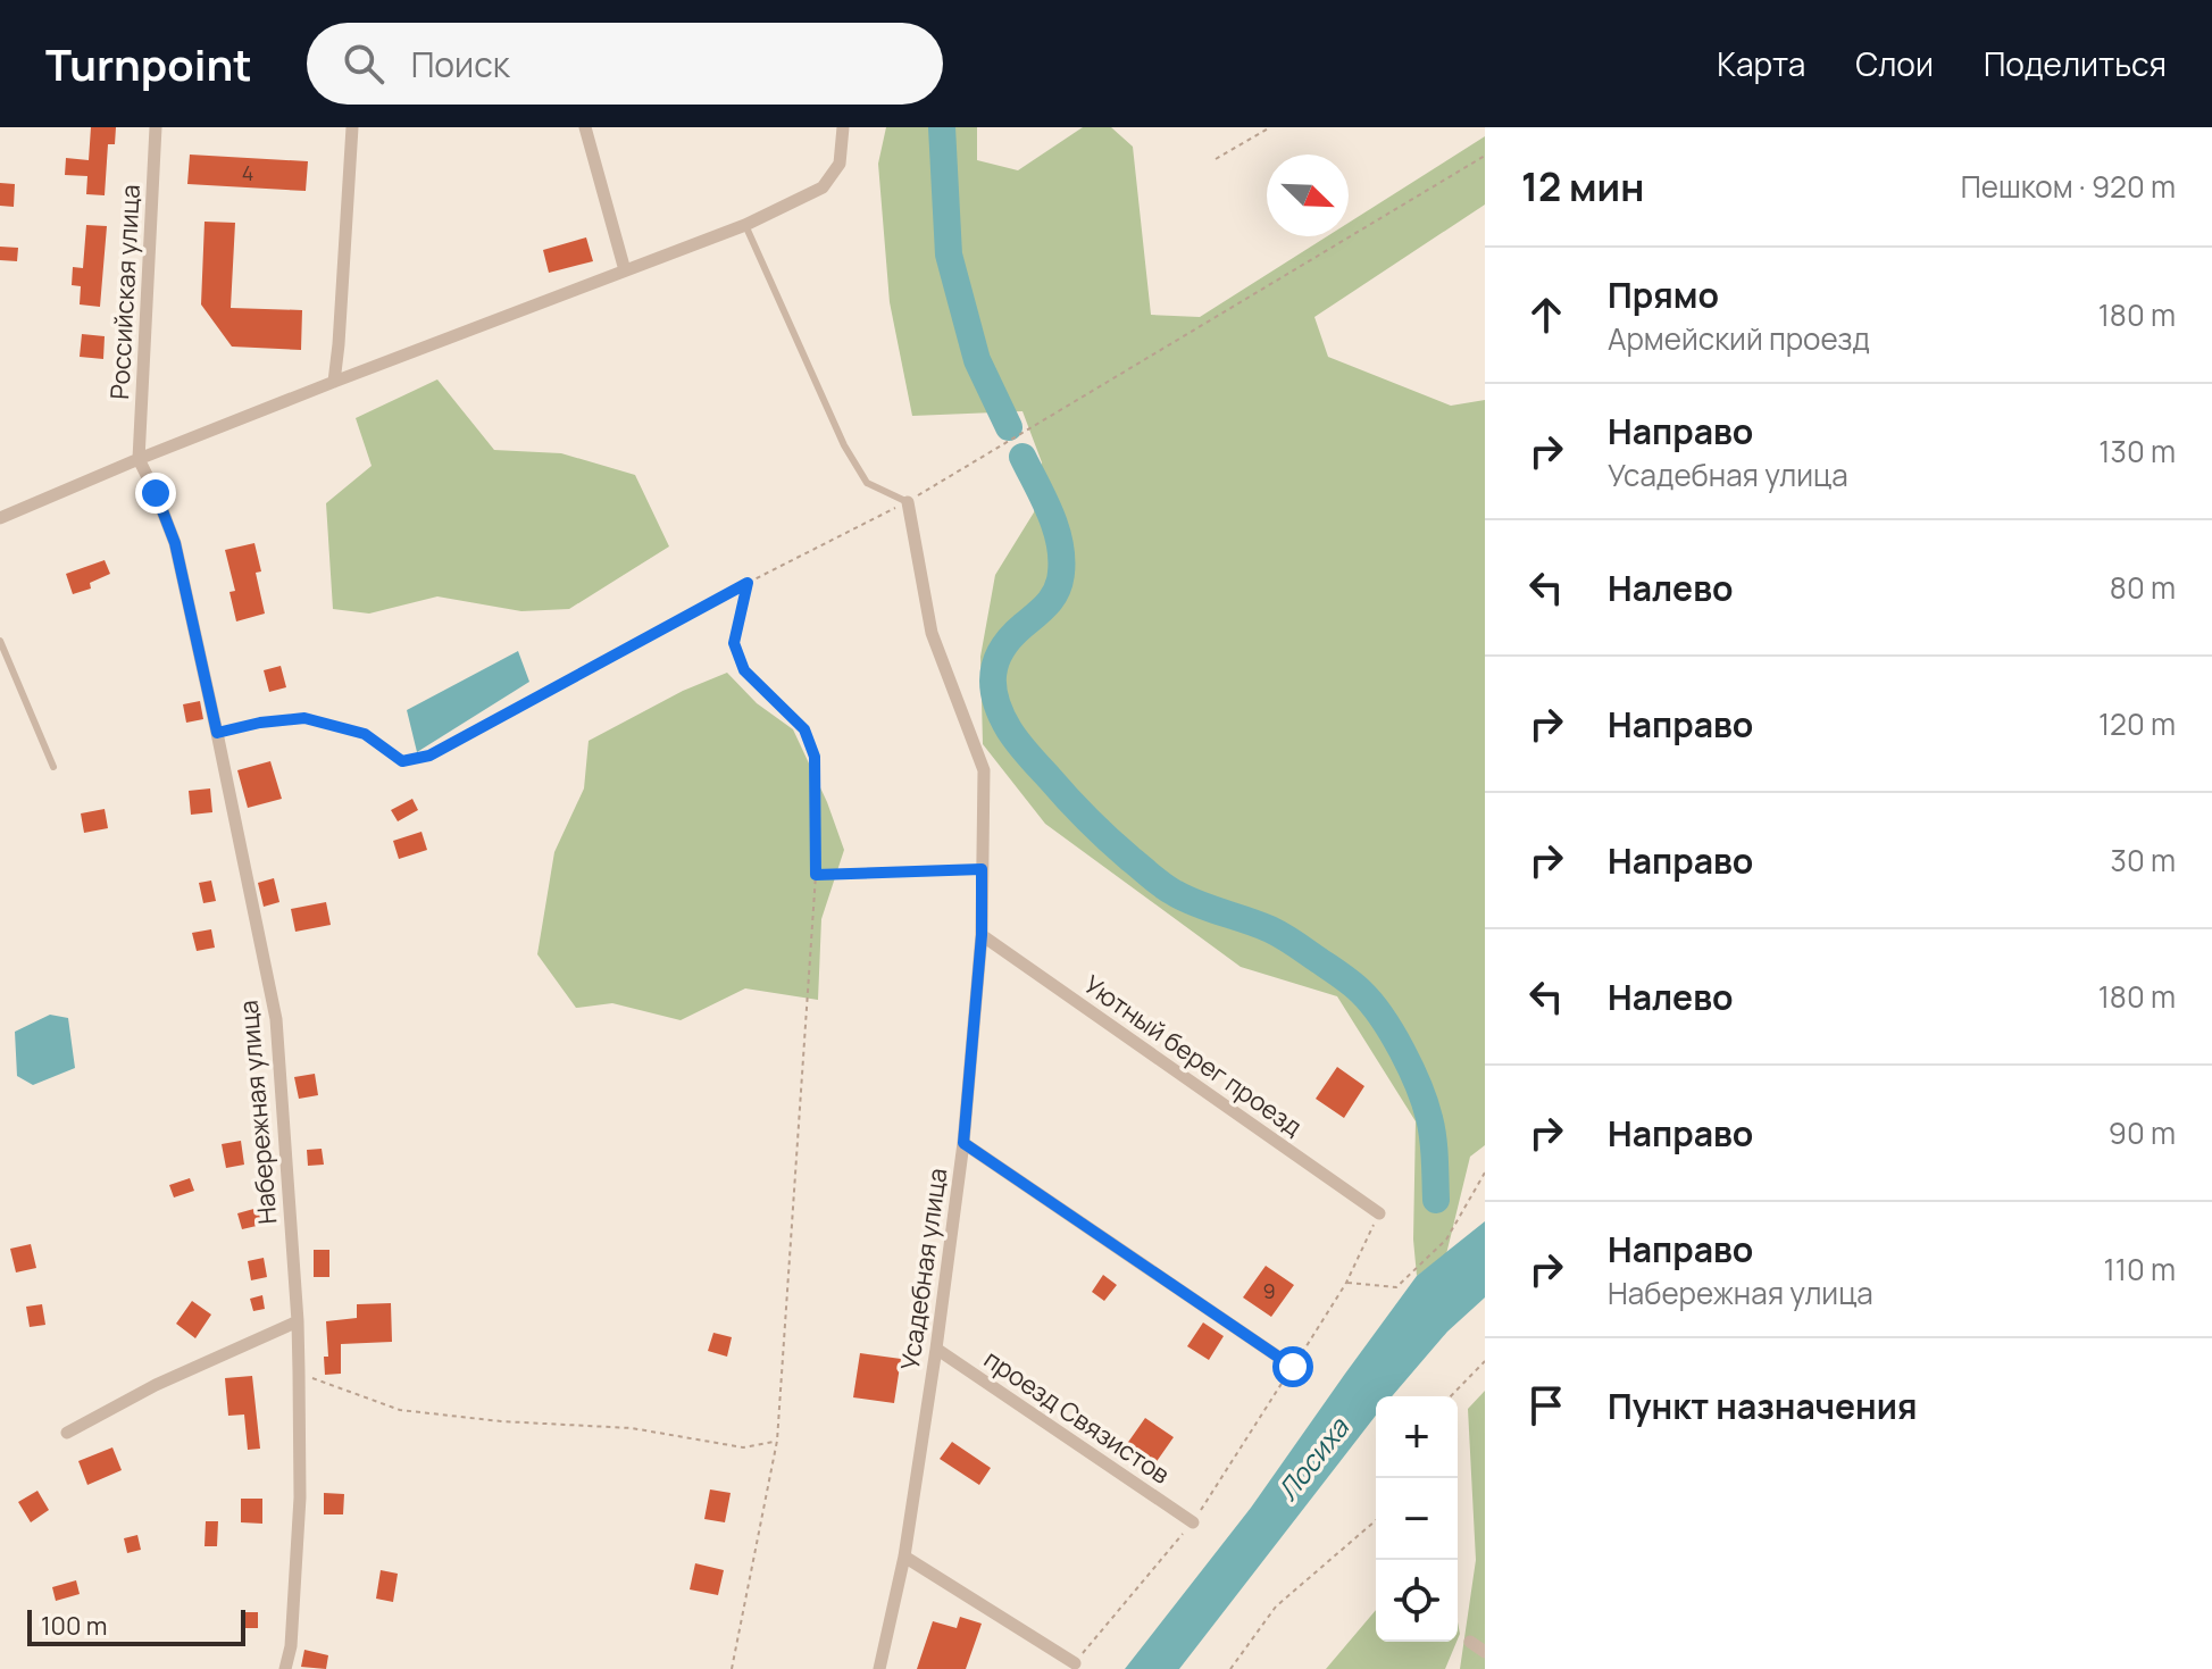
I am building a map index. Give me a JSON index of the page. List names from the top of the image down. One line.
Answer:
{"streets":{"street":["Российская улица","Уютный берег проезд","Набережная улица","Усадебная улица","проезд Связистов"]},"crossings":[["Российская улица","Набережная улица"],["Уютный берег проезд","Усадебная улица"],["Усадебная улица","проезд Связистов"]],"water":["Лосиха"],"house_numbers":["4","9"],"scale_bar":"100 m","north":"bottom right","page":{"header":"Turnpoint","search":"Поиск","nav":["Карта","Слои","Поделиться"],"heading":["12 мин","Пешком · 920 m"],"list":[["Прямо","Армейский проезд","180 m"],["Направо","Усадебная улица","130 m"],["Налево","80 m"],["Направо","120 m"],["Направо","30 m"],["Налево","180 m"],["Направо","90 m"],["Направо","Набережная улица","110 m"],"Пункт назначения"],"map_buttons":["+","−"],"scale":"100 m"}}
